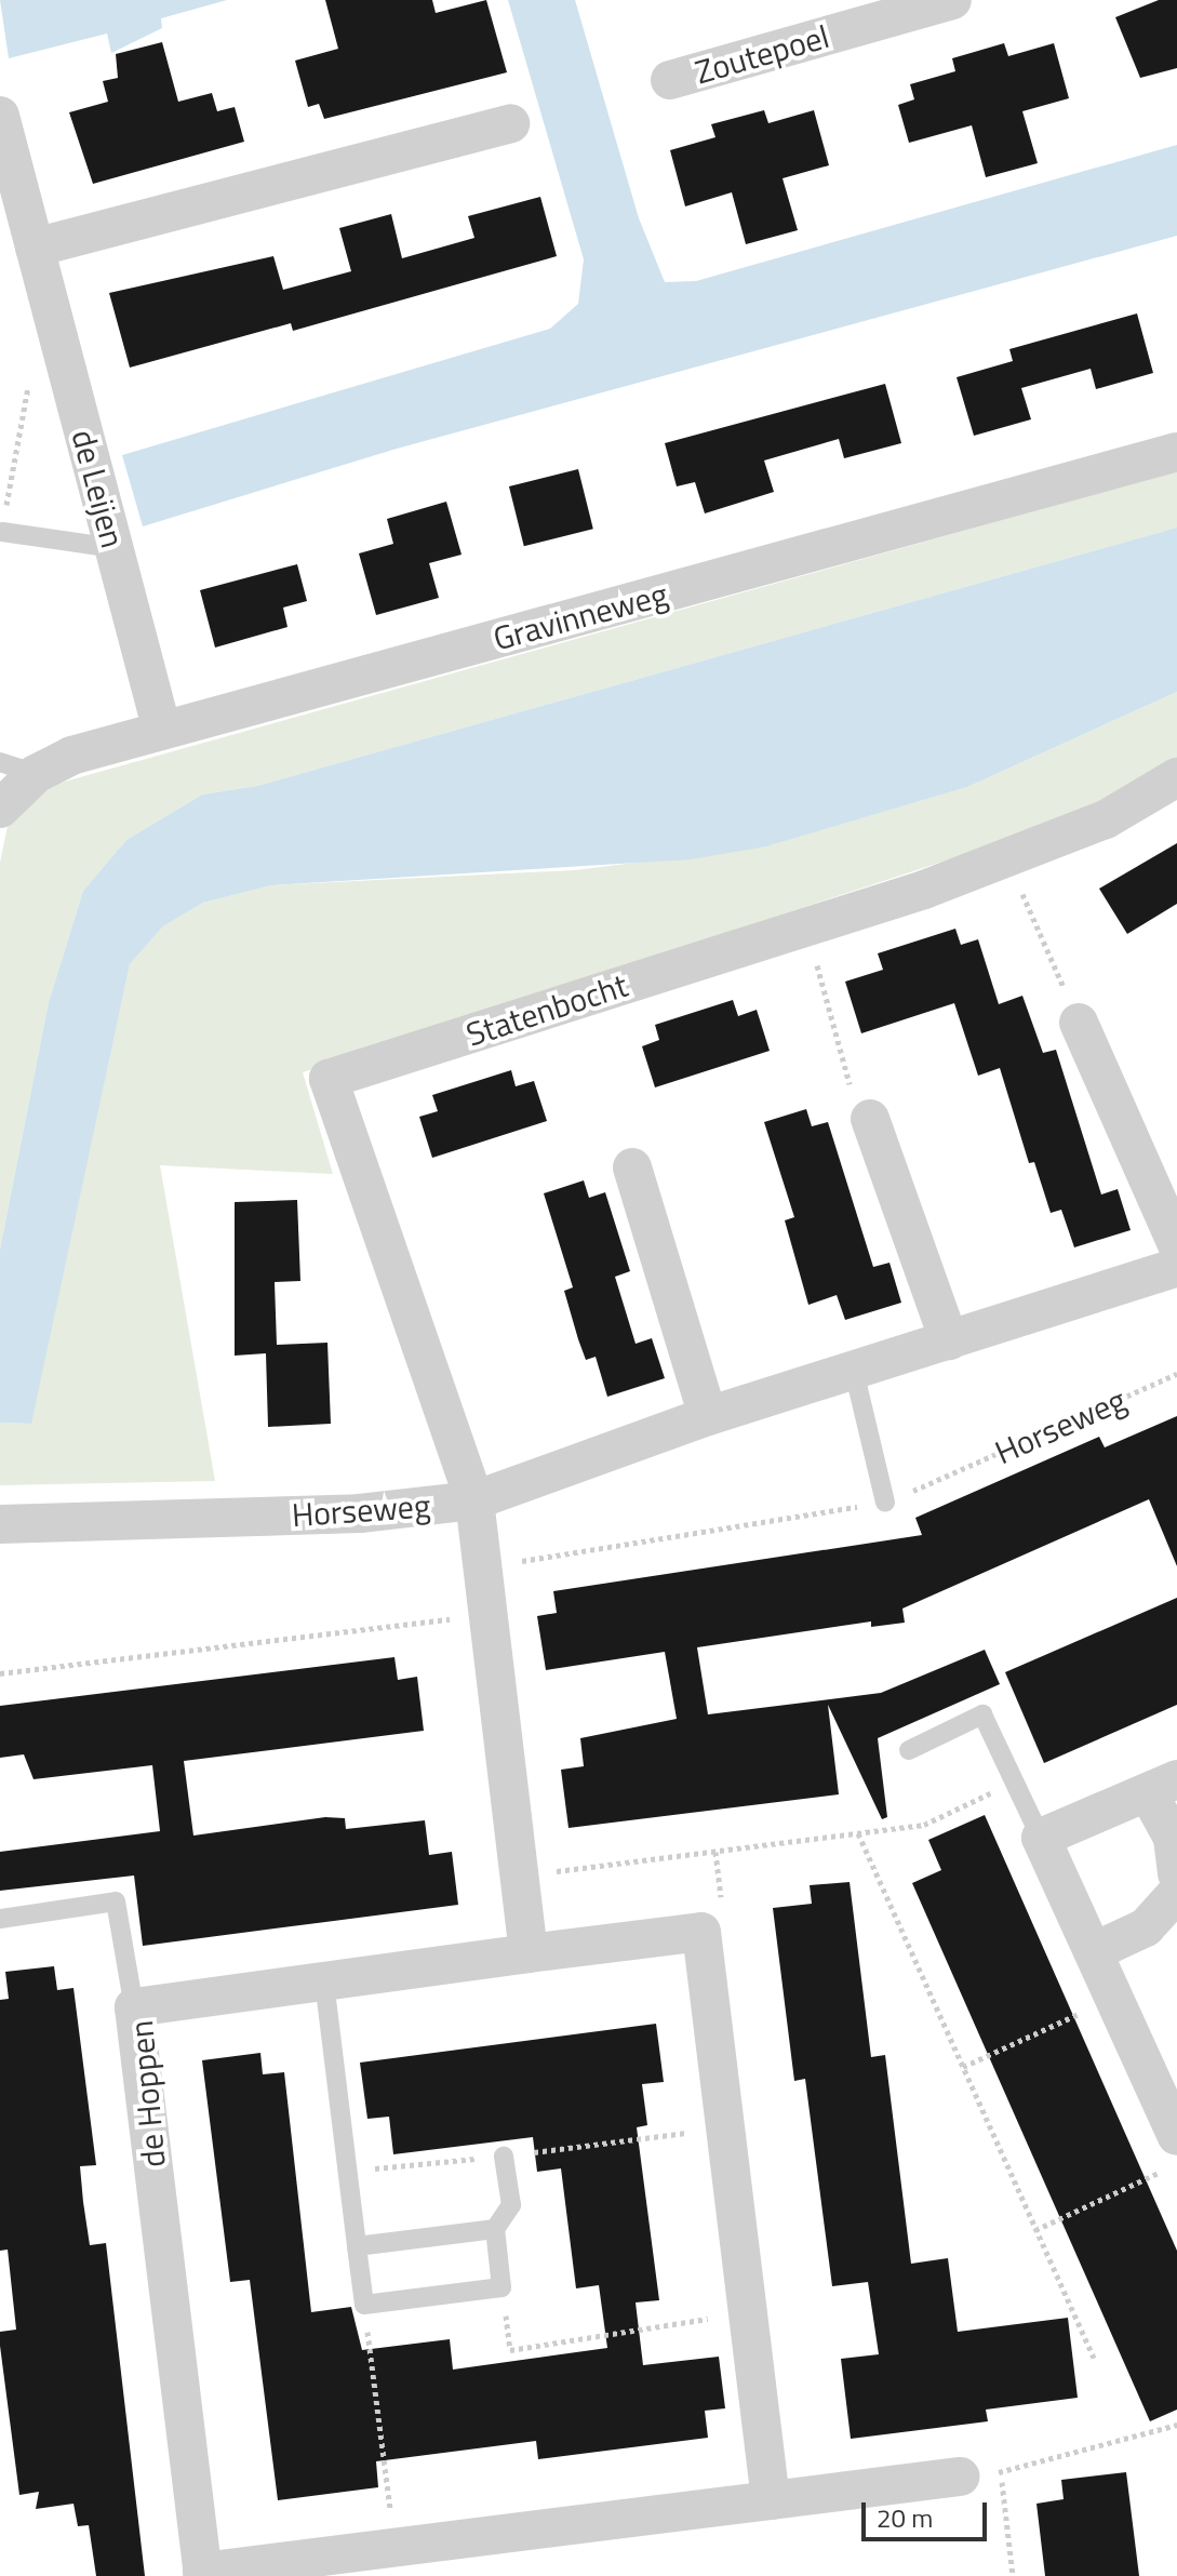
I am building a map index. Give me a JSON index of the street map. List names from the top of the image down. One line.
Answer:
{"streets":{"street":["Zoutepoel","de Leijen","Gravinneweg","Statenbocht","Horseweg","de Hoppen"]},"crossings":[["de Leijen","Gravinneweg"],["Statenbocht","Horseweg"]],"scale_bar":"20 m"}
